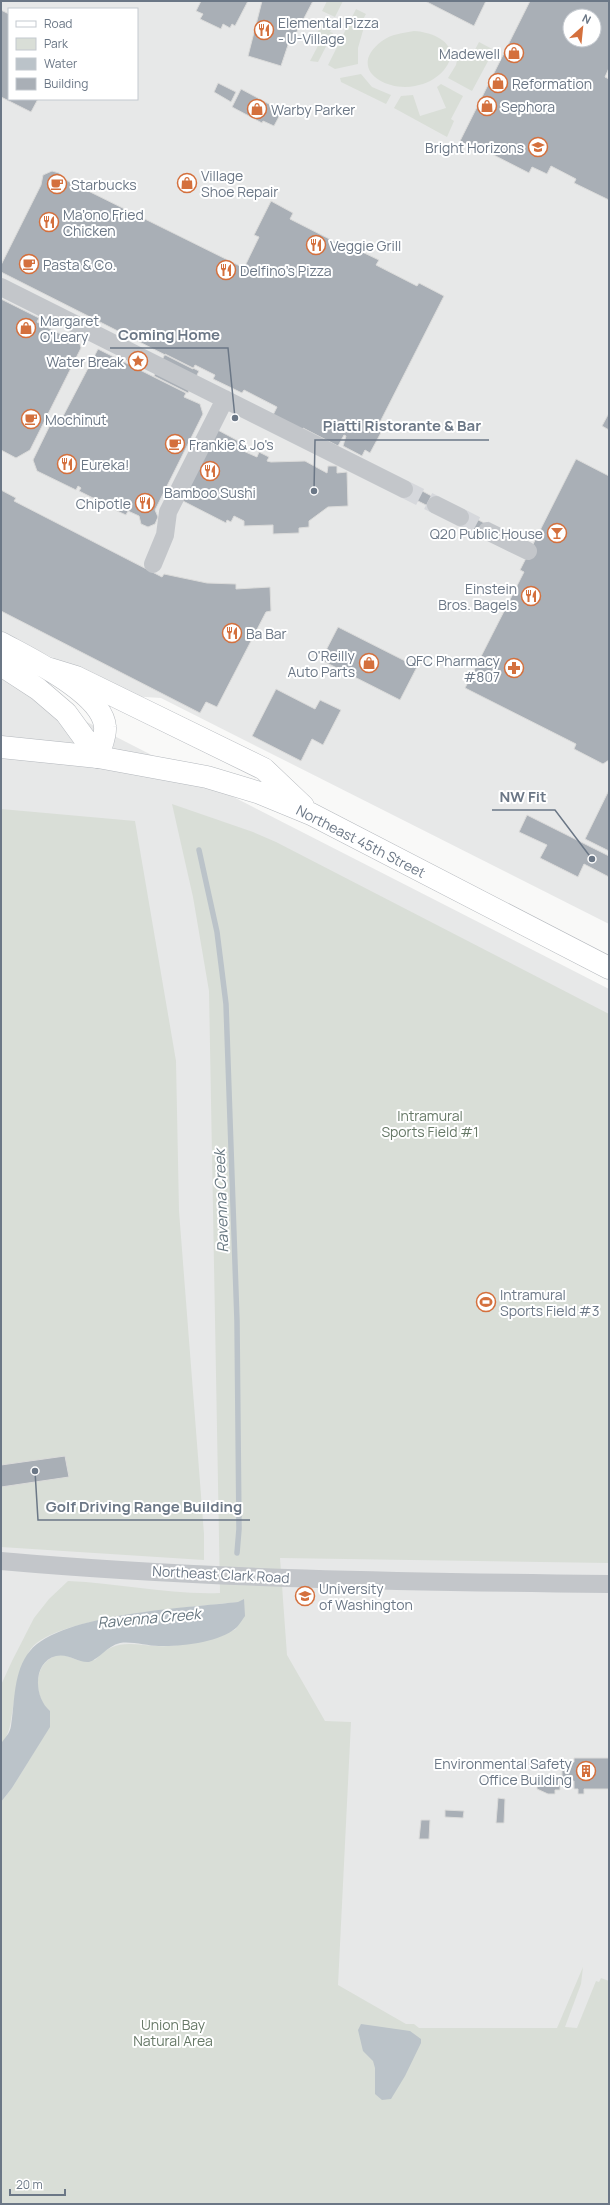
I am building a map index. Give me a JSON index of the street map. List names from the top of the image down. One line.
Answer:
{"streets":{"main road":["Northeast 45th Street"],"street":["Northeast Clark Road"]},"water":["Ravenna Creek"],"parks":["Intramural Sports Field #1","Union Bay Natural Area"],"places":{"restaurant":["Elemental Pizza - U-Village","Ma’ono Fried Chicken","Veggie Grill","Delfino's Pizza","Eureka!","Bamboo Sushi","Chipotle","Einstein Bros. Bagels","Ba Bar"],"shop":["Madewell","Reformation","Sephora","Warby Parker","Village Shoe Repair","Margaret O'Leary","O'Reilly Auto Parts"],"school or university":["Bright Horizons","University of Washington"],"cafe":["Starbucks","Pasta & Co.","Mochinut","Frankie & Jo's"],"place":["Water Break"],"other":["Coming Home","Piatti Ristorante & Bar","NW Fit","Golf Driving Range Building"],"bar":["Q20 Public House"],"pharmacy":["QFC Pharmacy #807"],"sports":["Intramural Sports Field #3"],"building":["Environmental Safety Office Building"]},"legend":["Road","Park","Water","Building"],"scale_bar":"20 m","north":"top right"}
